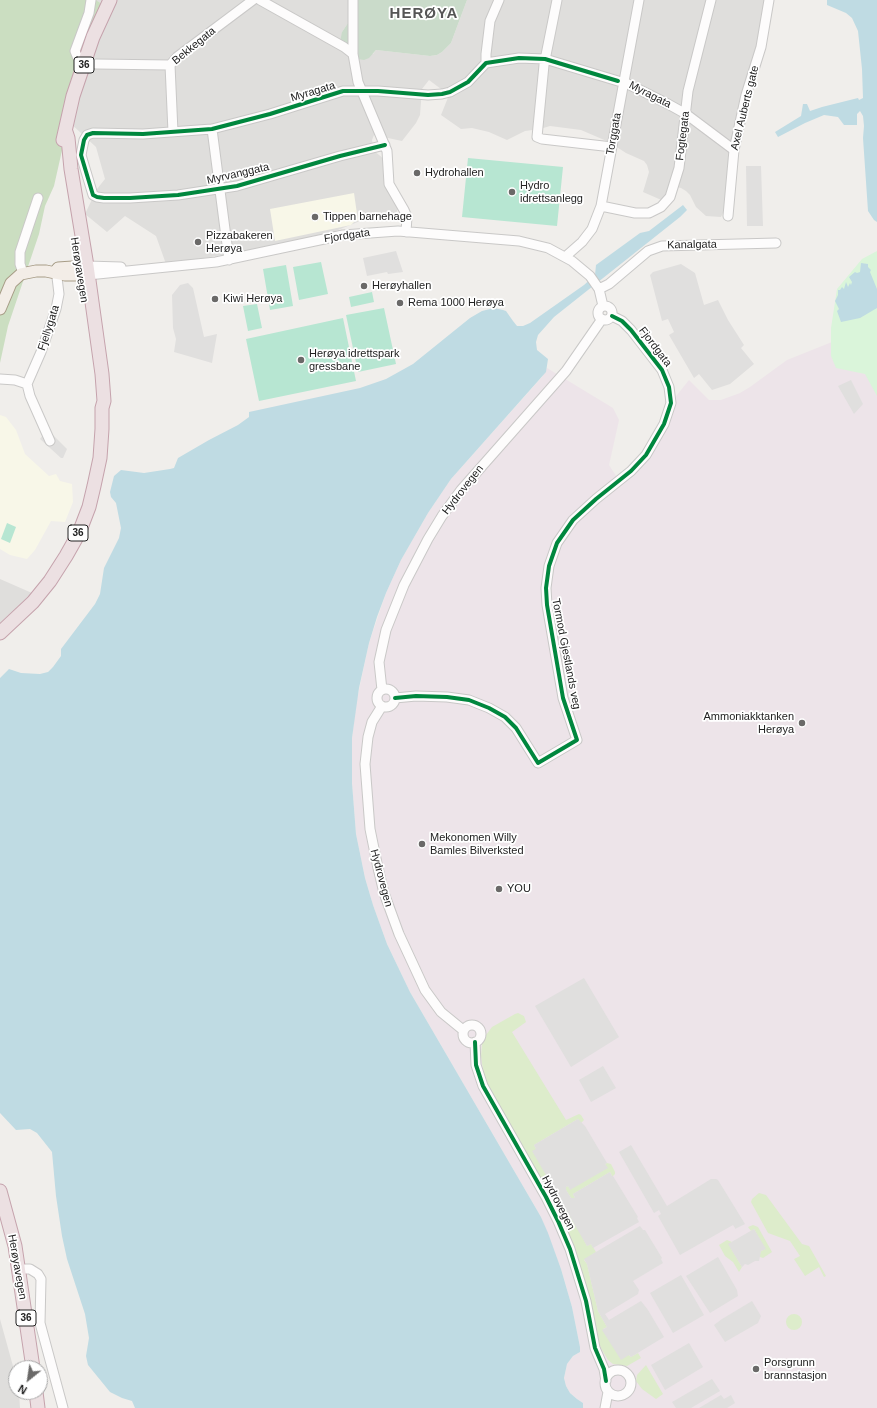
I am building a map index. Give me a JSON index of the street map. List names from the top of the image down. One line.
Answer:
{"streets":{"highway":["36","Herøyavegen"],"street":["Bekkegata","Myragata","Axel Auberts gate","Torggata","Fogtegata","Myrvanggata","Fjordgata","Kanalgata","Fjellygata","Hydrovegen","Tormod Gjestlands veg"]},"crossings":[["Bekkegata","Myragata"],["Myragata","Axel Auberts gate"],["Myragata","Torggata"],["Myragata","Fogtegata"],["Myragata","Myrvanggata"],["Torggata","Fogtegata"],["Torggata","Fjordgata"],["Fjordgata","Kanalgata"],["Fjordgata","Herøyavegen"],["Fjordgata","Hydrovegen"],["Fjordgata","Tormod Gjestlands veg"],["Hydrovegen","Tormod Gjestlands veg"]],"districts":["HERØYA"],"places":["Hydrohallen","Hydro idrettsanlegg","Tippen barnehage","Pizzabakeren Herøya","Herøyhallen","Kiwi Herøya","Rema 1000 Herøya","Herøya idrettspark gressbane","Ammoniakktanken Herøya","Mekonomen Willy Bamles Bilverksted","YOU","Porsgrunn brannstasjon"],"north":"bottom left"}
